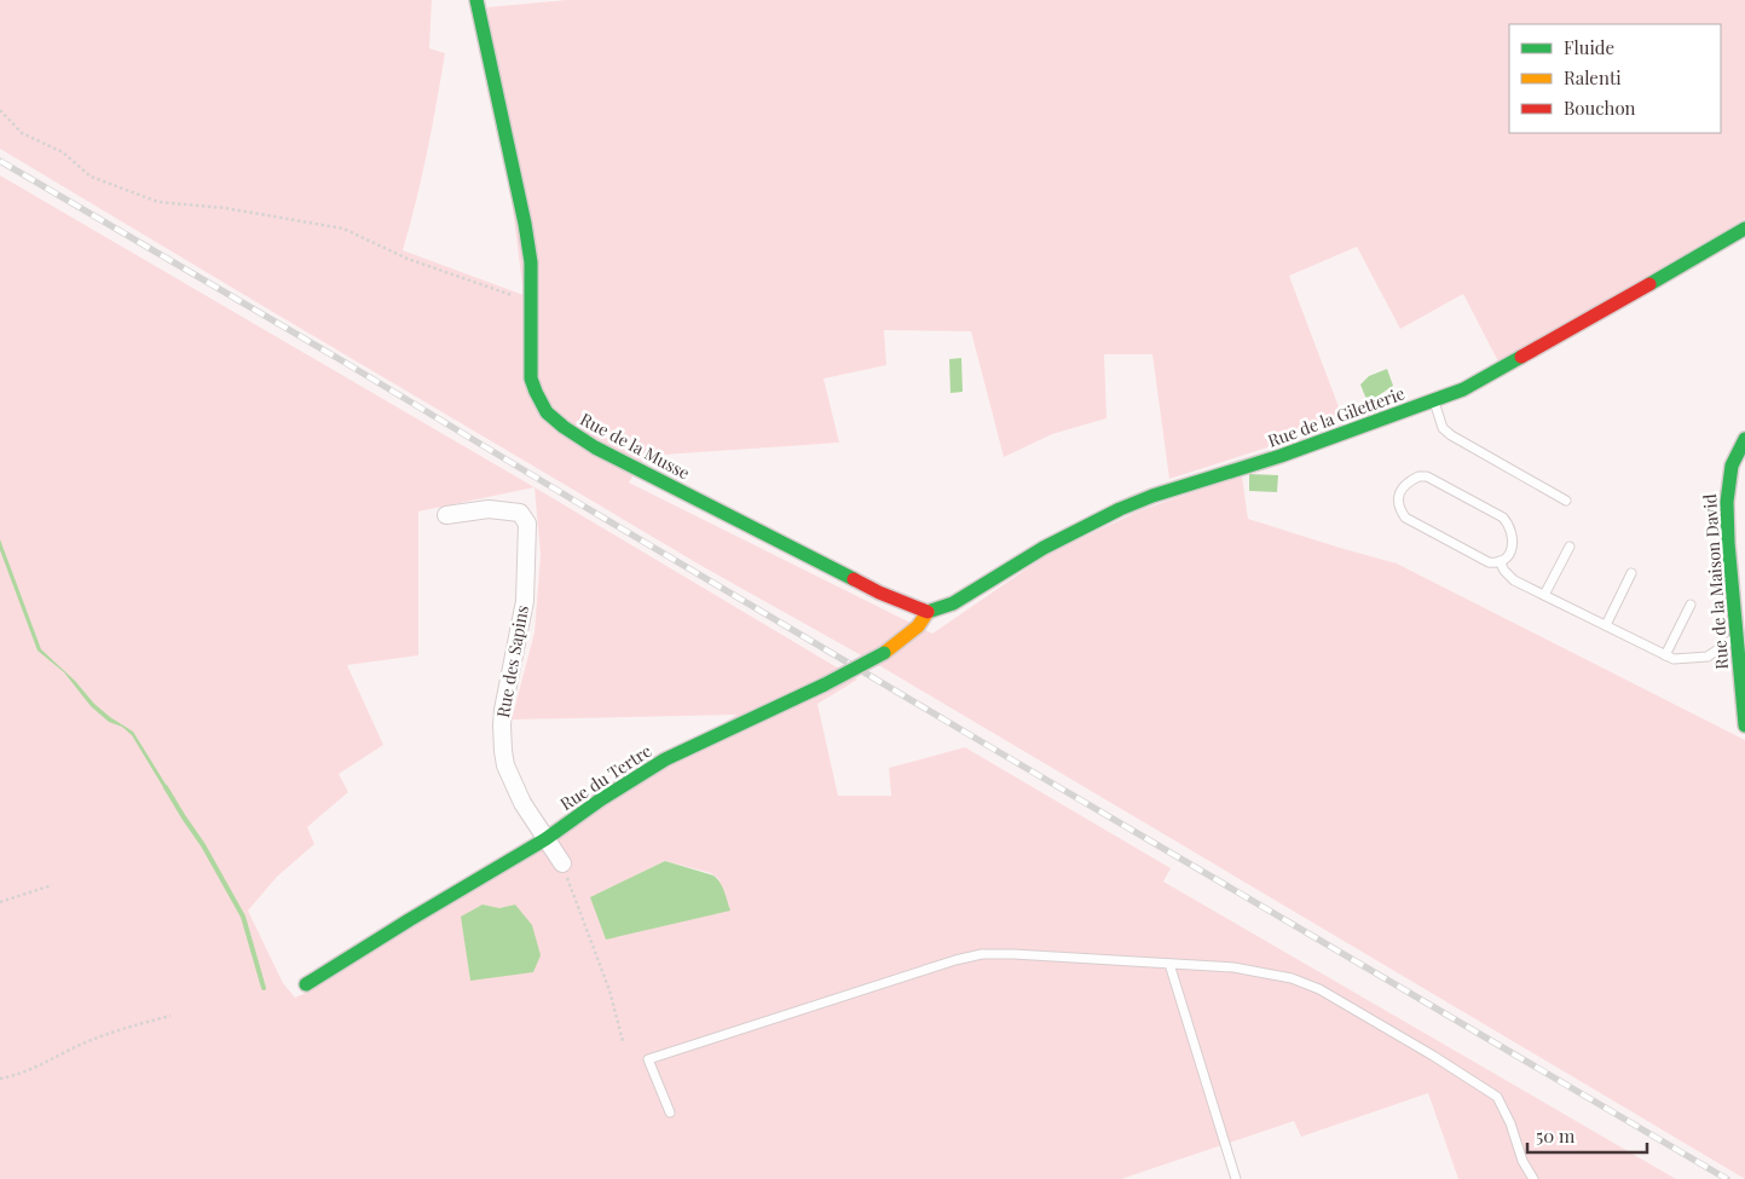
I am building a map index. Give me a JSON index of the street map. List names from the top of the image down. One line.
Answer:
{"streets":{"street":["Rue de la Giletterie","Rue de la Musse","Rue de la Maison David","Rue des Sapins","Rue du Tertre"]},"crossings":[["Rue de la Giletterie","Rue de la Musse"],["Rue de la Giletterie","Rue du Tertre"],["Rue de la Musse","Rue du Tertre"],["Rue des Sapins","Rue du Tertre"]],"legend":["Fluide","Ralenti","Bouchon"],"scale_bar":"50 m"}
